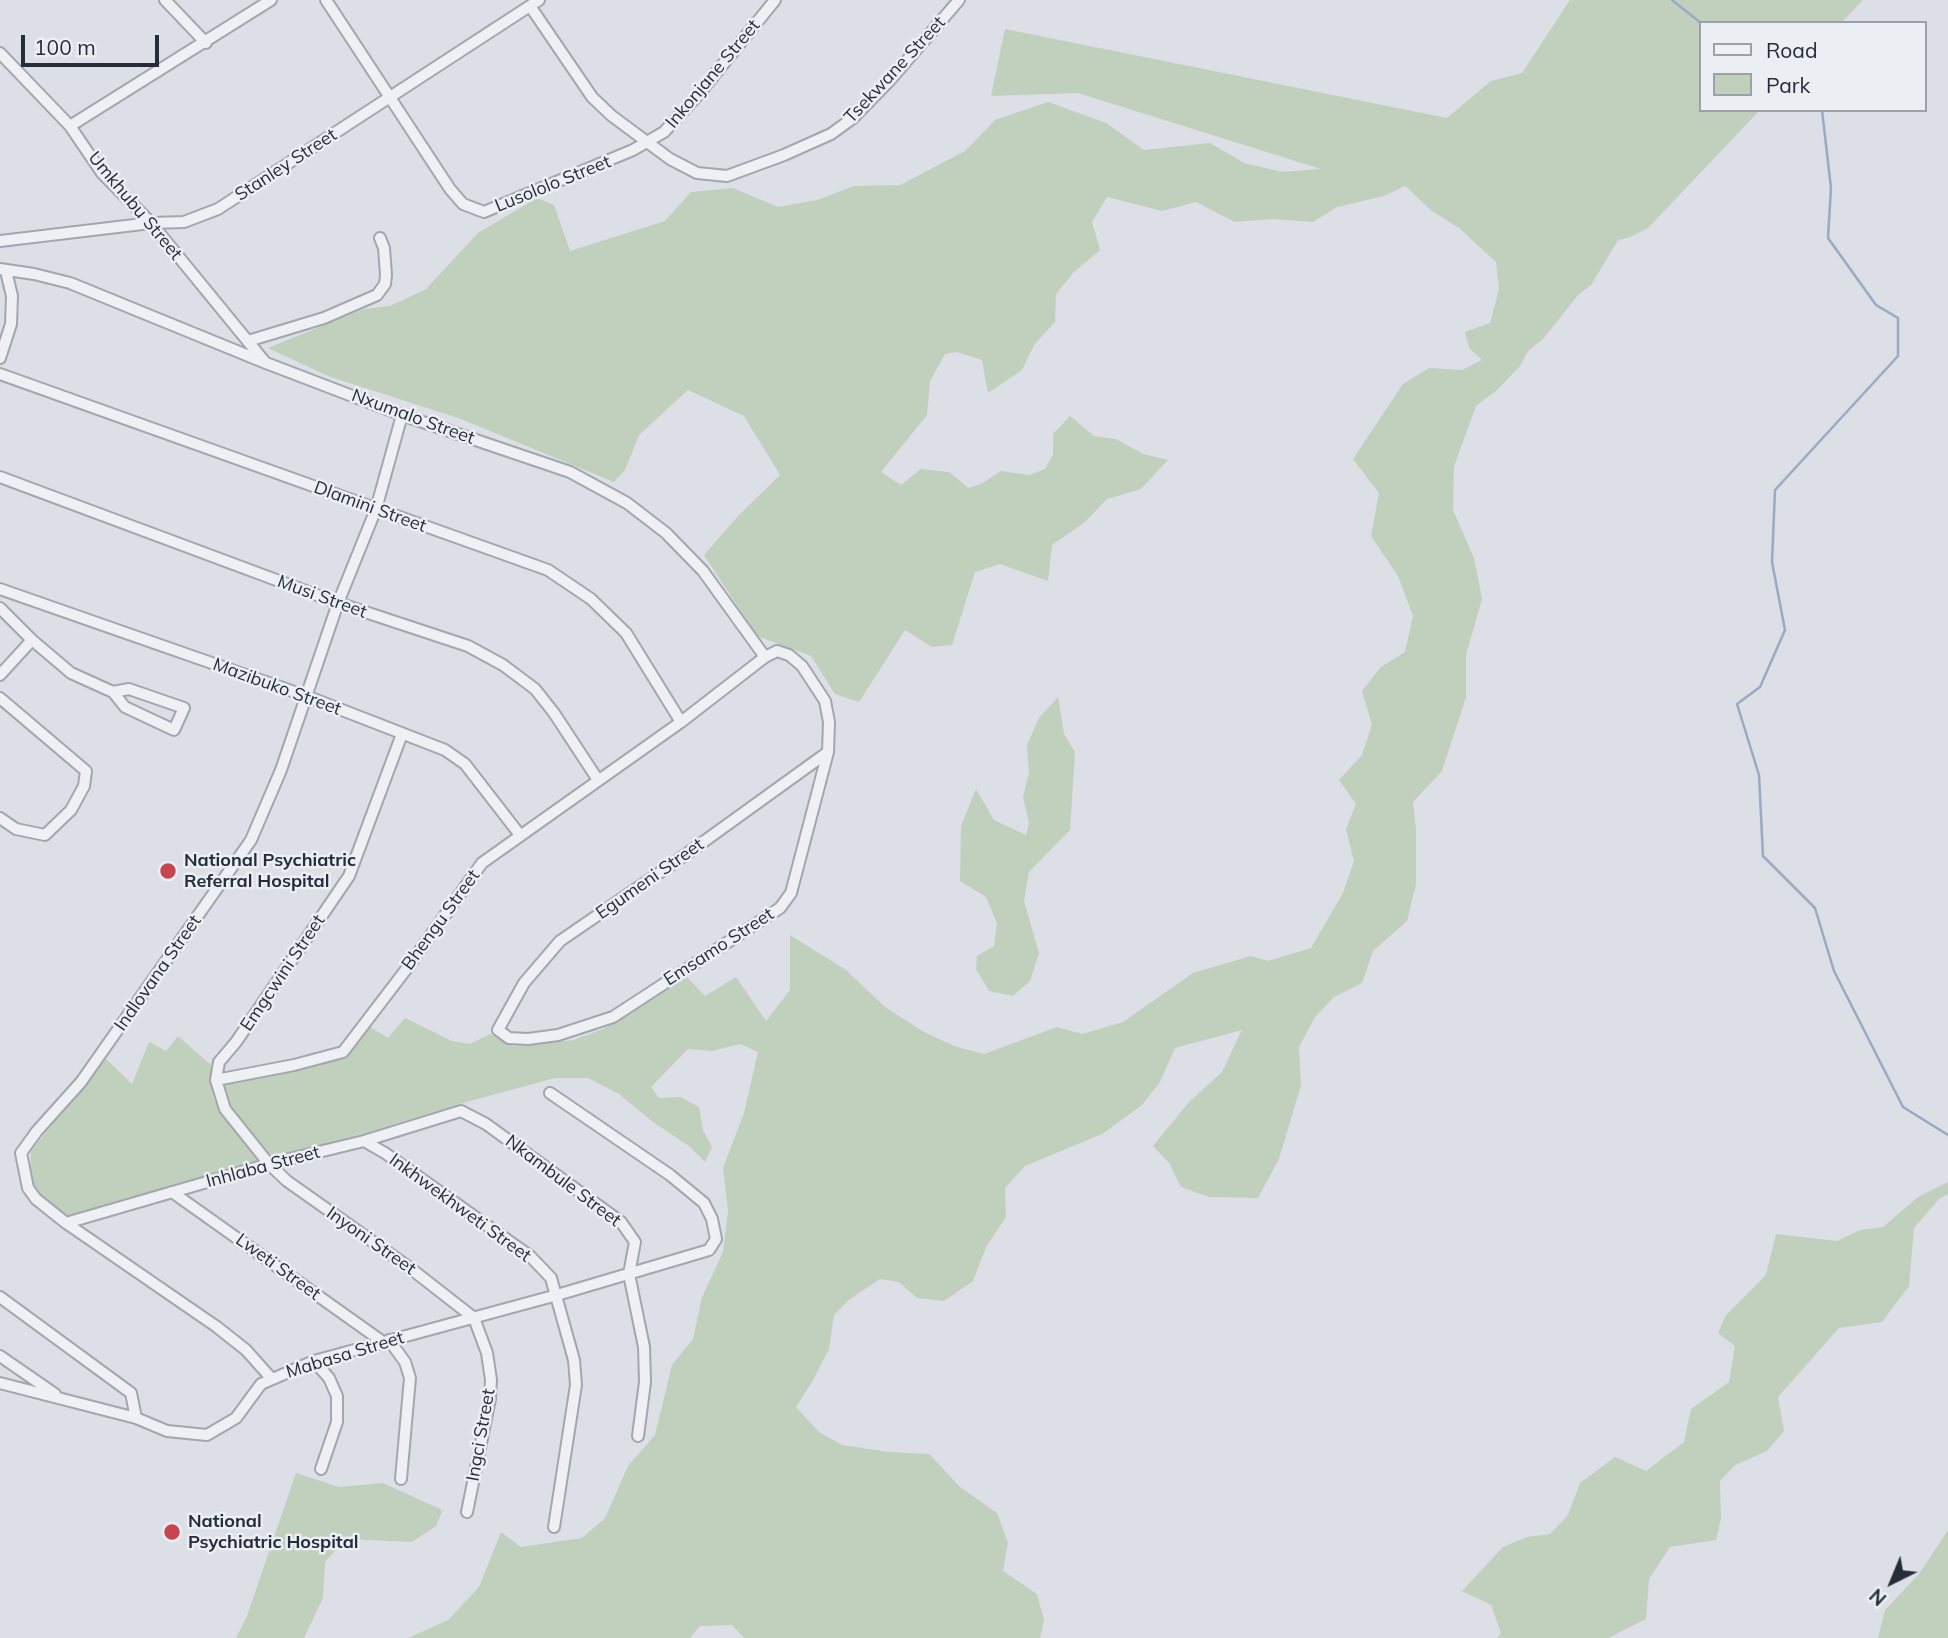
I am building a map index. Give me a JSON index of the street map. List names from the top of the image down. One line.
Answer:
{"streets":{"street":["Tsekwane Street","Inkonjane Street","Stanley Street","Lusololo Street","Umkhubu Street","Nxumalo Street","Dlamini Street","Musi Street","Mazibuko Street","Egumeni Street","Bhengu Street","Emsamo Street","Indlovana Street","Emgcwini Street","Inhlaba Street","Nkambule Street","Inkhwekhweti Street","Inyoni Street","Lweti Street","Mabasa Street","Ingci Street"]},"crossings":[["Tsekwane Street","Inkonjane Street"],["Tsekwane Street","Stanley Street"],["Tsekwane Street","Lusololo Street"],["Inkonjane Street","Lusololo Street"],["Stanley Street","Lusololo Street"],["Stanley Street","Umkhubu Street"],["Umkhubu Street","Nxumalo Street"],["Nxumalo Street","Bhengu Street"],["Nxumalo Street","Emsamo Street"],["Nxumalo Street","Indlovana Street"],["Dlamini Street","Bhengu Street"],["Dlamini Street","Indlovana Street"],["Musi Street","Bhengu Street"],["Musi Street","Indlovana Street"],["Mazibuko Street","Bhengu Street"],["Mazibuko Street","Indlovana Street"],["Mazibuko Street","Emgcwini Street"],["Egumeni Street","Emsamo Street"],["Bhengu Street","Emsamo Street"],["Bhengu Street","Emgcwini Street"],["Indlovana Street","Inhlaba Street"],["Indlovana Street","Mabasa Street"],["Inhlaba Street","Nkambule Street"],["Inhlaba Street","Inkhwekhweti Street"],["Inhlaba Street","Inyoni Street"],["Inhlaba Street","Lweti Street"],["Nkambule Street","Mabasa Street"],["Inkhwekhweti Street","Mabasa Street"],["Inyoni Street","Mabasa Street"],["Inyoni Street","Ingci Street"],["Lweti Street","Mabasa Street"],["Mabasa Street","Ingci Street"]],"places":["National Psychiatric Referral Hospital","National Psychiatric Hospital"],"legend":["Road","Park"],"scale_bar":"100 m","north":"bottom left"}
